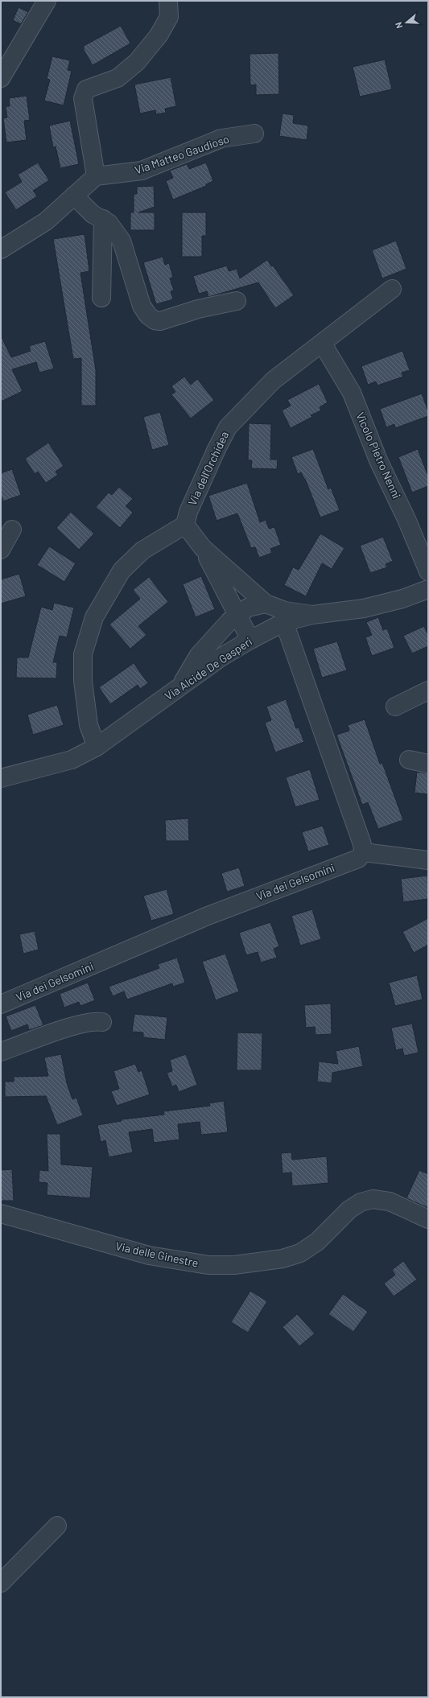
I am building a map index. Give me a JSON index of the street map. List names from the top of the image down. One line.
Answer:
{"streets":{"street":["Via Matteo Gaudioso","Vicolo Pietro Nenni","Via dell'Orchidea","Via Alcide De Gasperi","Via dei Gelsomini","Via delle Ginestre"]},"crossings":[["Vicolo Pietro Nenni","Via dell'Orchidea"]],"north":"left"}
